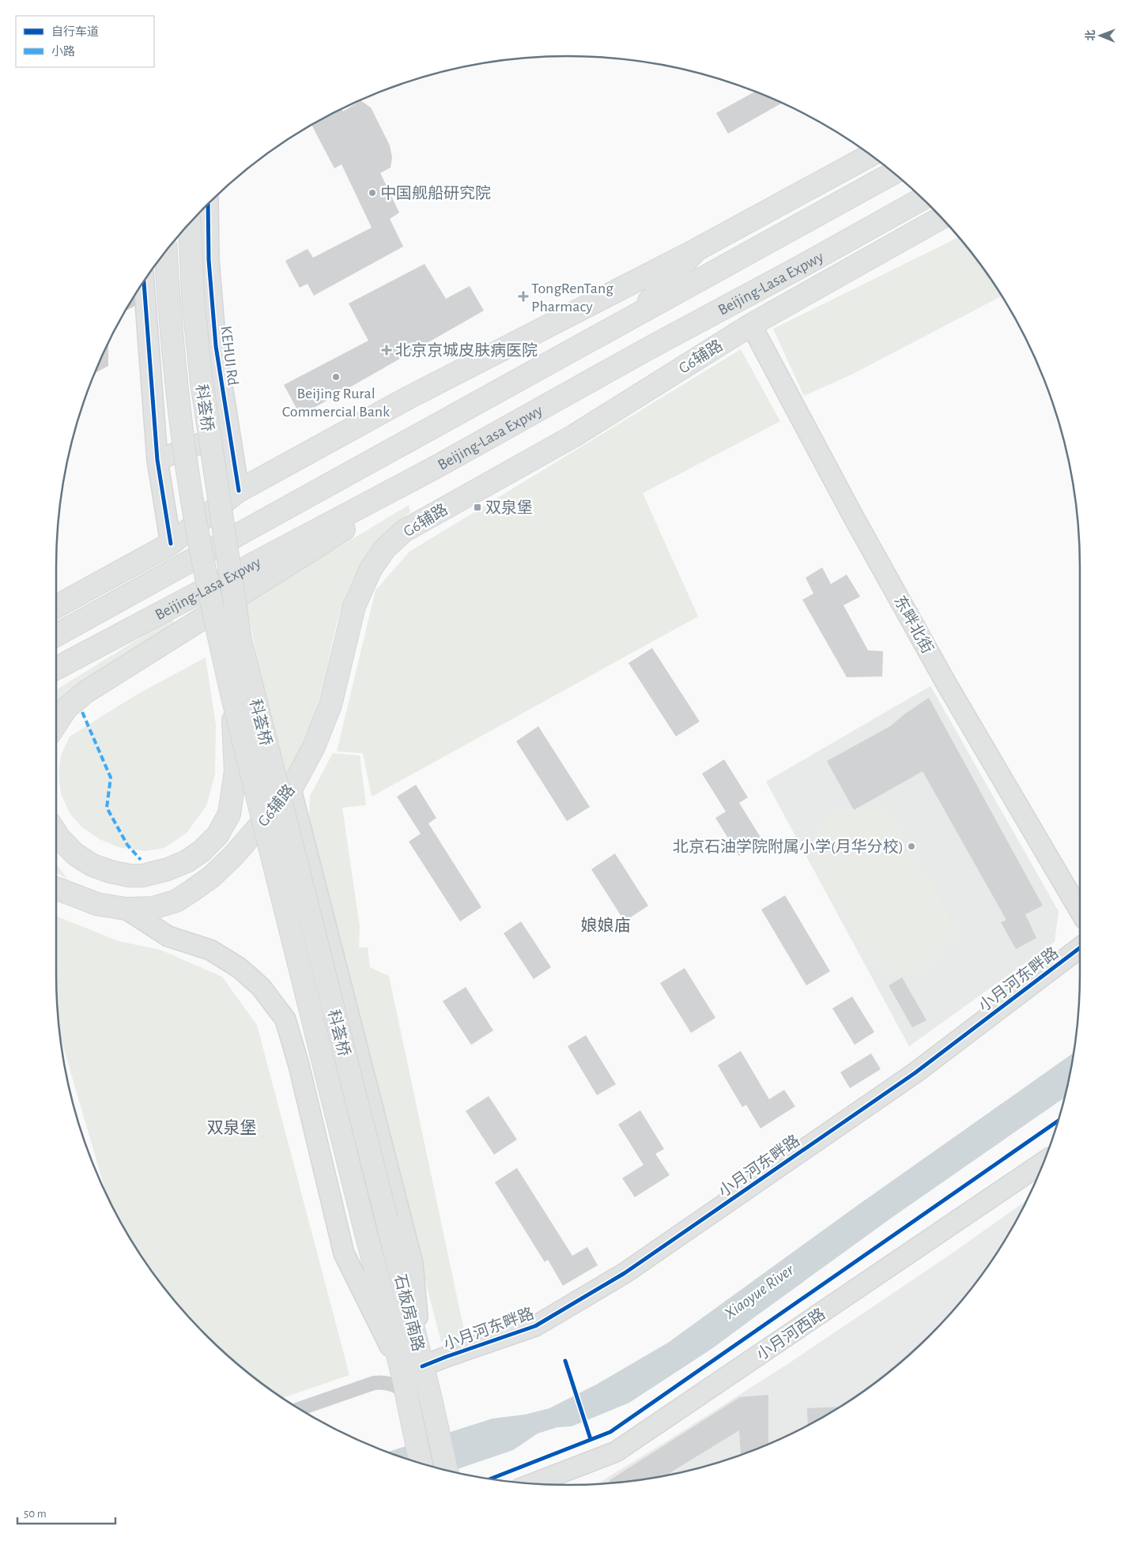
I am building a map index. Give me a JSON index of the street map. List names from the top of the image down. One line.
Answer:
{"streets":{"main road":["Beijing-Lasa Expwy","G6辅路","科荟桥","石板房南路"],"street":["KEHUI Rd","东畔北街","小月河东畔路","小月河西路"]},"crossings":[["G6辅路","东畔北街"],["科荟桥","石板房南路"],["小月河东畔路","石板房南路"]],"districts":["娘娘庙","双泉堡"],"water":["Xiaoyue River"],"places":{"other":["中国舰船研究院","Beijing Rural Commercial Bank","北京石油学院附属小学(月华分校)"],"health":["TongRenTang Pharmacy","北京京城皮肤病医院"],"transit":["双泉堡"]},"legend":["自行车道","小路"],"scale_bar":"50 m","north":"left"}
